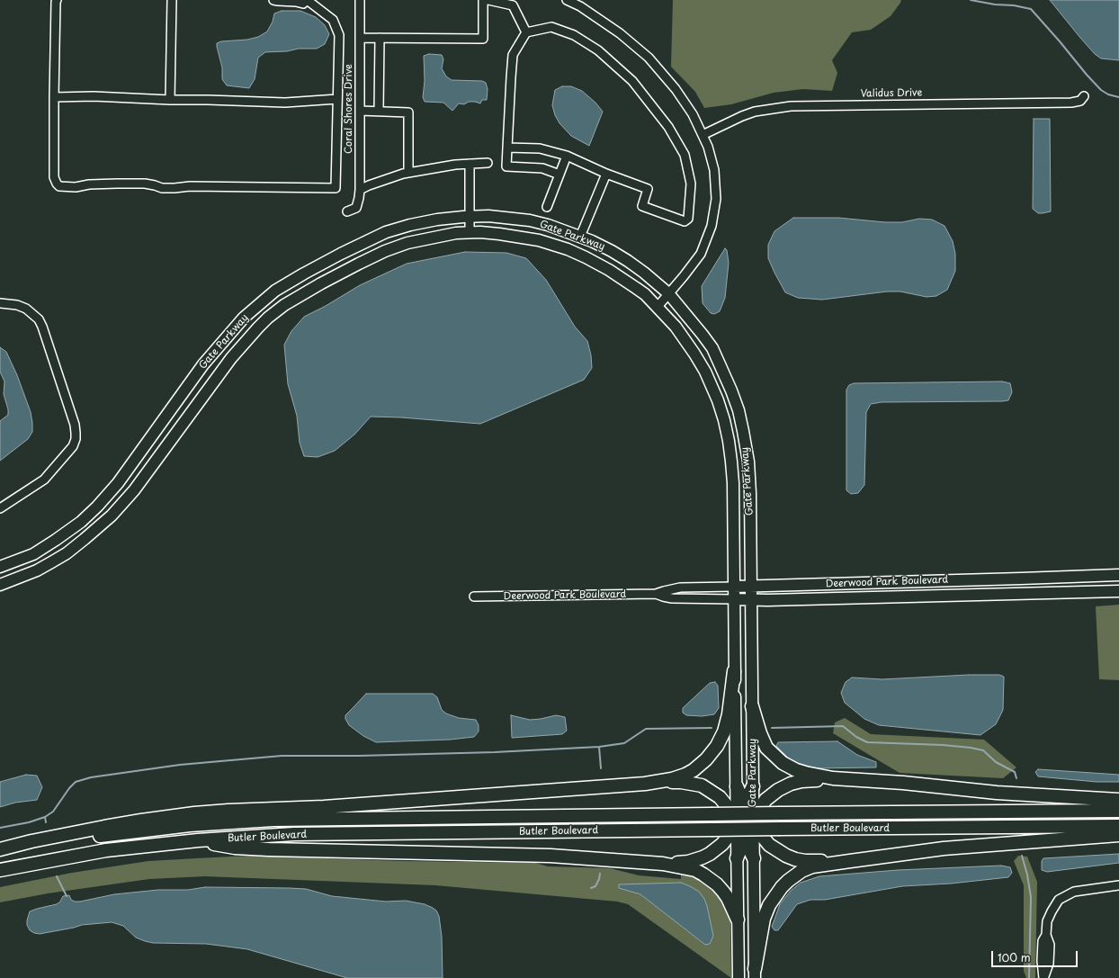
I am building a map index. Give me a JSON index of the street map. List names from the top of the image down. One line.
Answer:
{"streets":{"highway":["Butler Boulevard"],"main road":["Gate Parkway","Deerwood Park Boulevard"],"street":["Validus Drive","Coral Shores Drive"]},"crossings":[["Gate Parkway","Deerwood Park Boulevard"]],"scale_bar":"100 m"}
